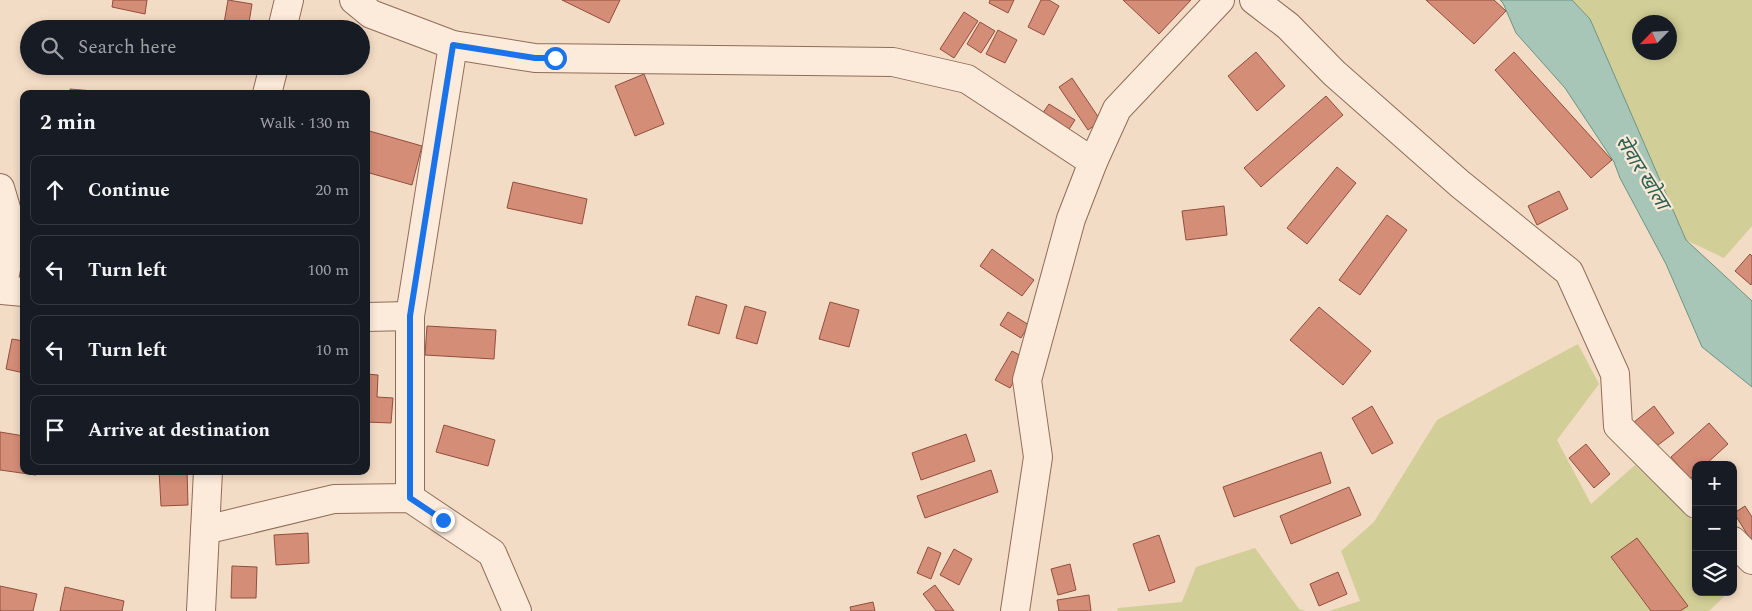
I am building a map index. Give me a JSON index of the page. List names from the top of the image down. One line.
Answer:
{"water":["सेवार खोला"],"north":"bottom left","page":{"search":"Search here","heading":["2 min","Walk · 130 m"],"list":[["Continue","20 m"],["Turn left","100 m"],["Turn left","10 m"],"Arrive at destination"],"map_buttons":["+","−"]}}
